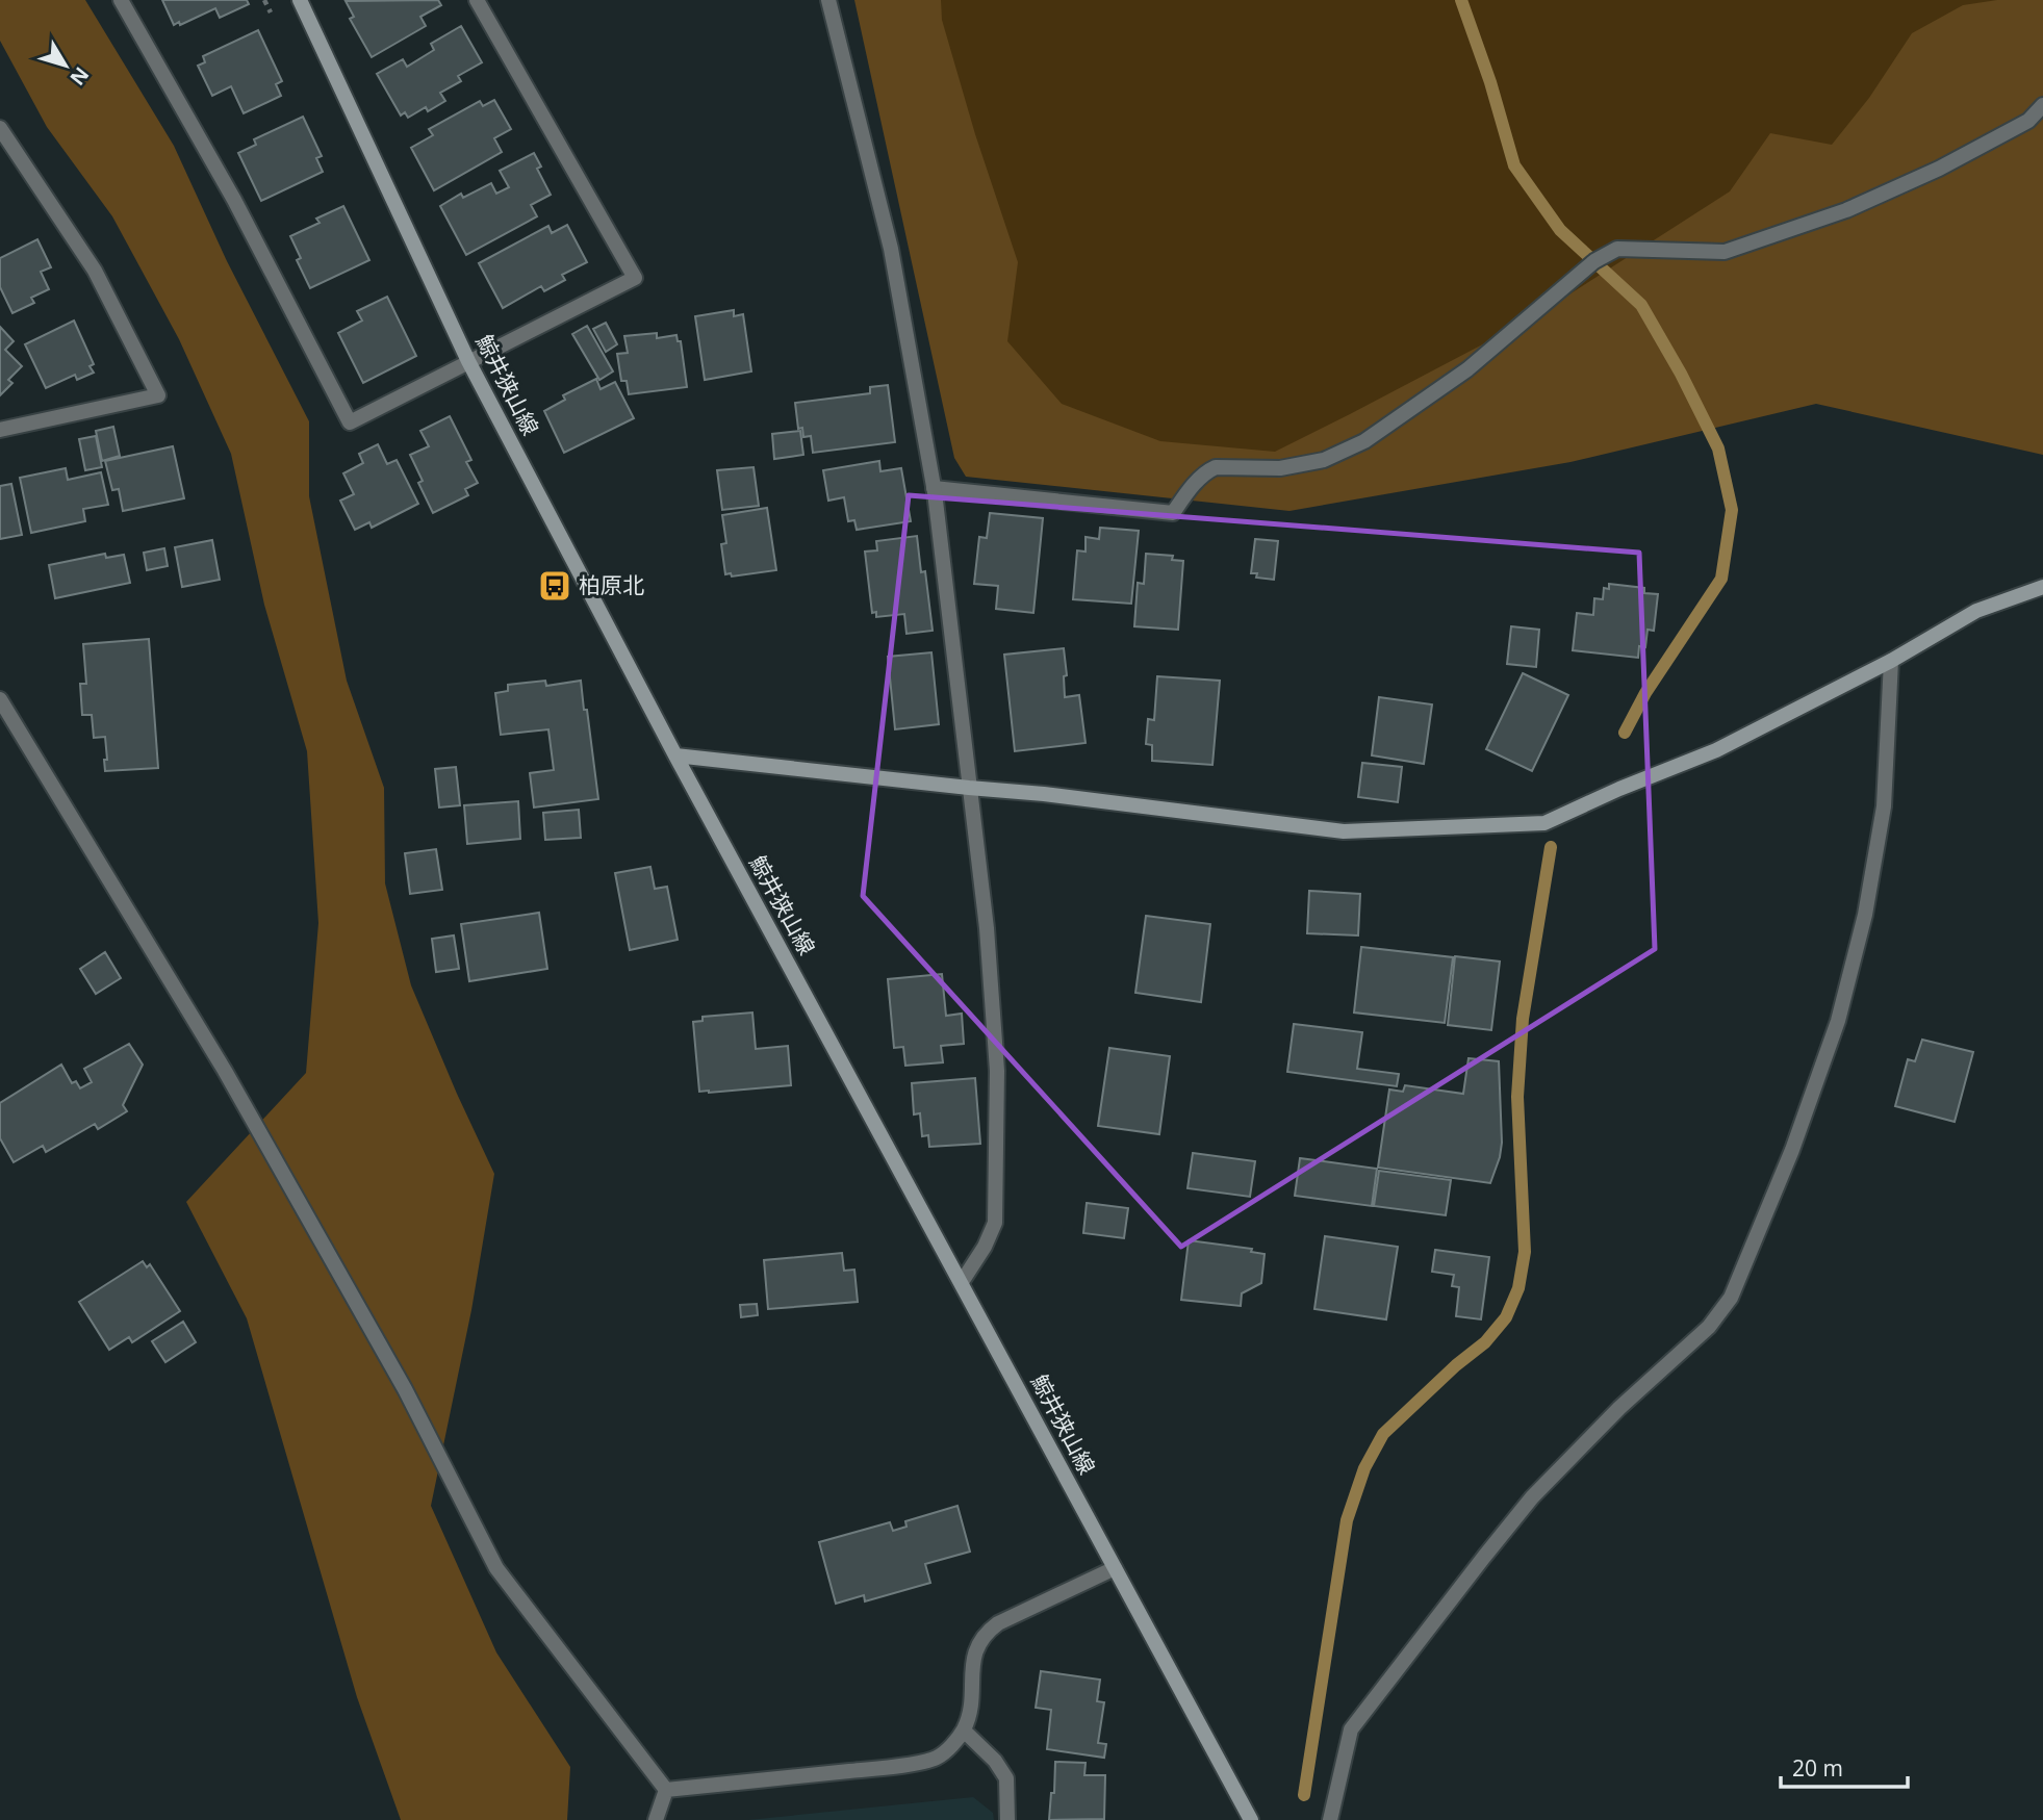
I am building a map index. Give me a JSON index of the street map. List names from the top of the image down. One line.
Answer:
{"streets":{"main road":["鯨井狭山線"]},"places":{"bus stop":["柏原北"]},"scale_bar":"20 m","north":"bottom right"}
